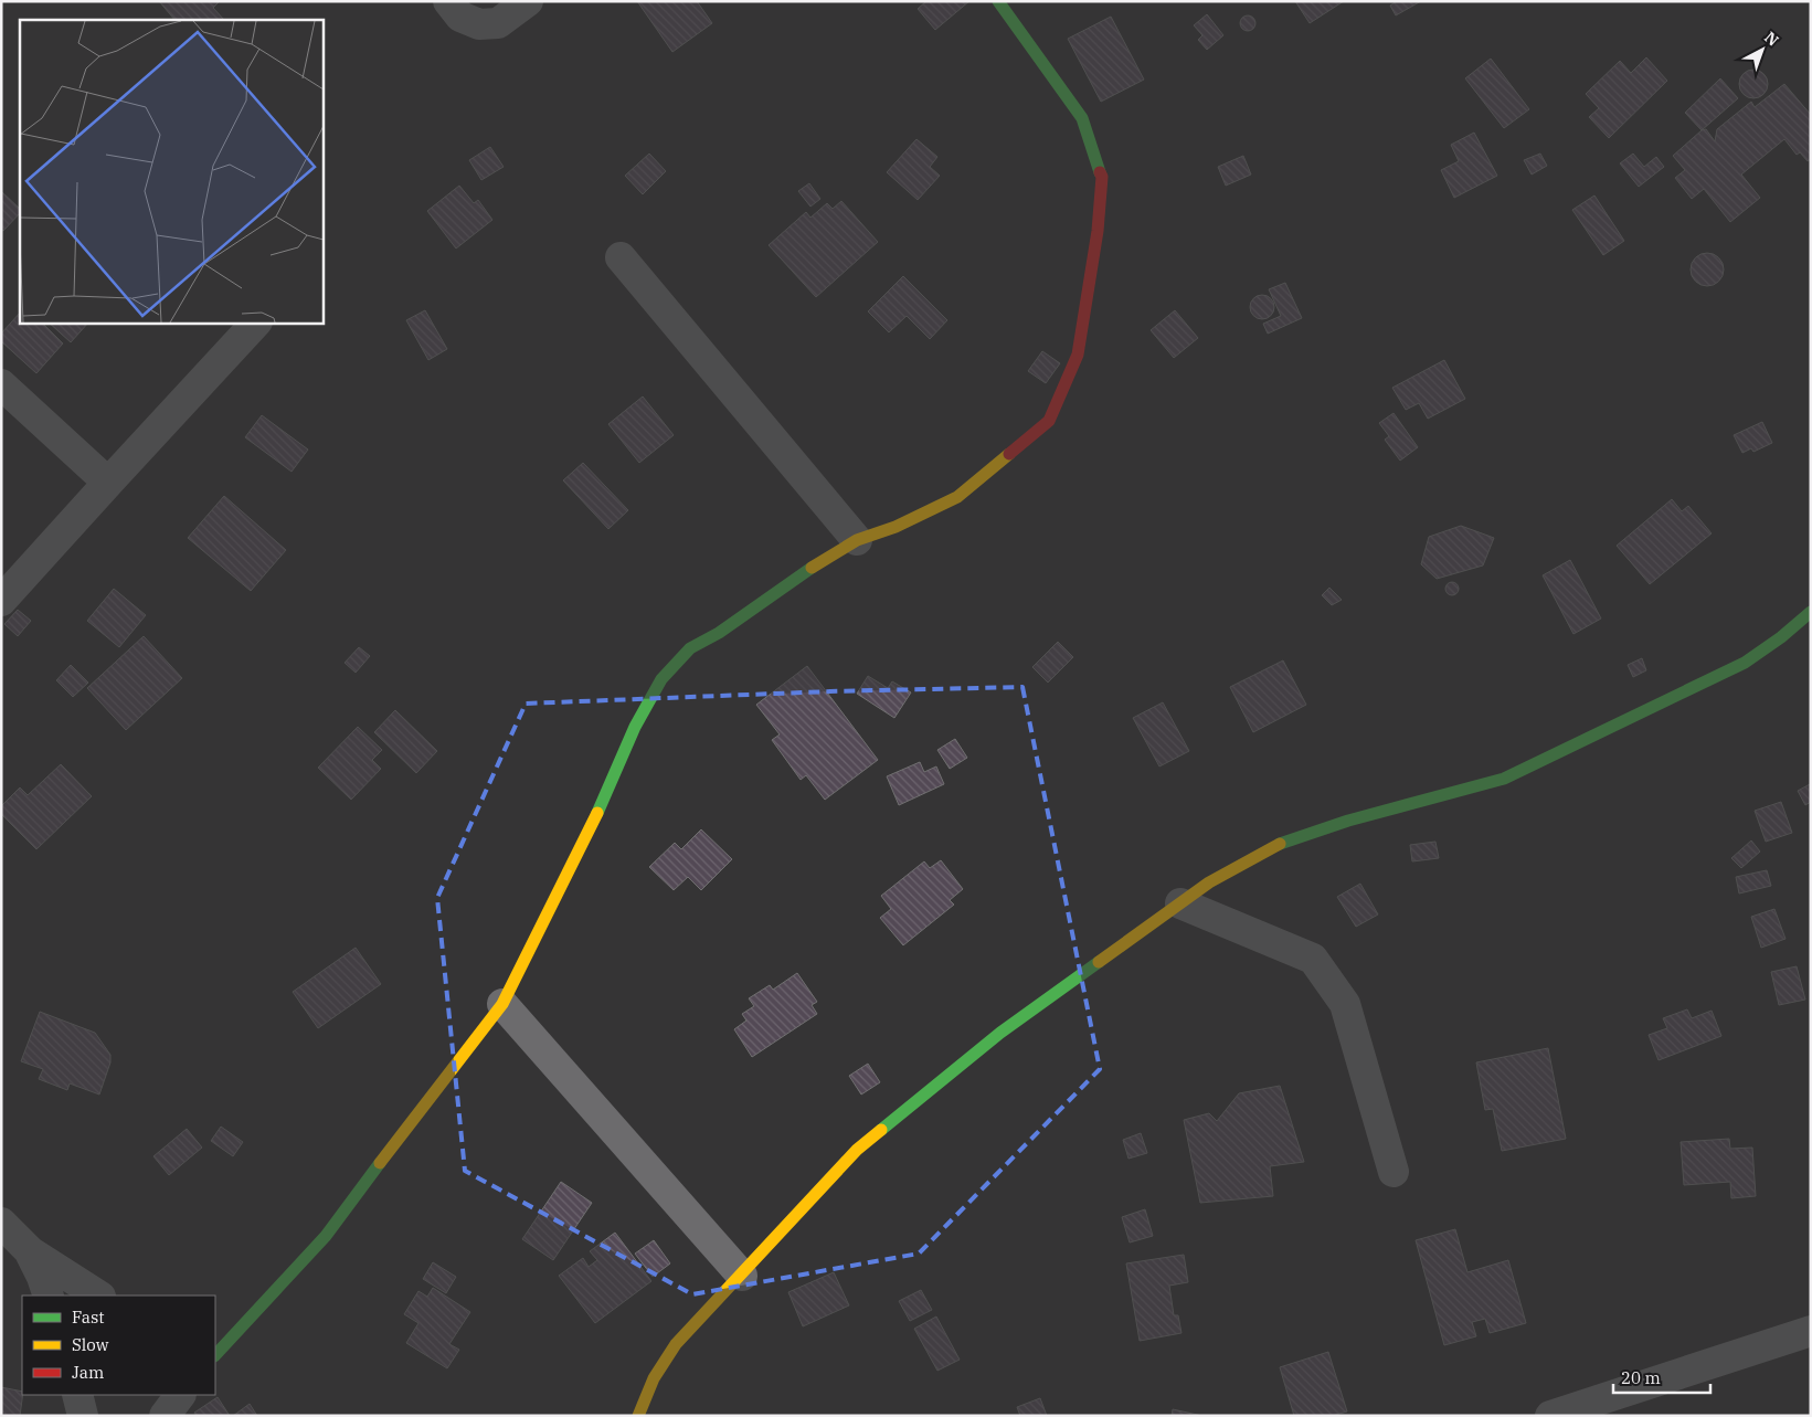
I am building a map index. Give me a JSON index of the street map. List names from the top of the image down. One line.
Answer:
{"legend":["Fast","Slow","Jam"],"scale_bar":"20 m","north":"top right"}
